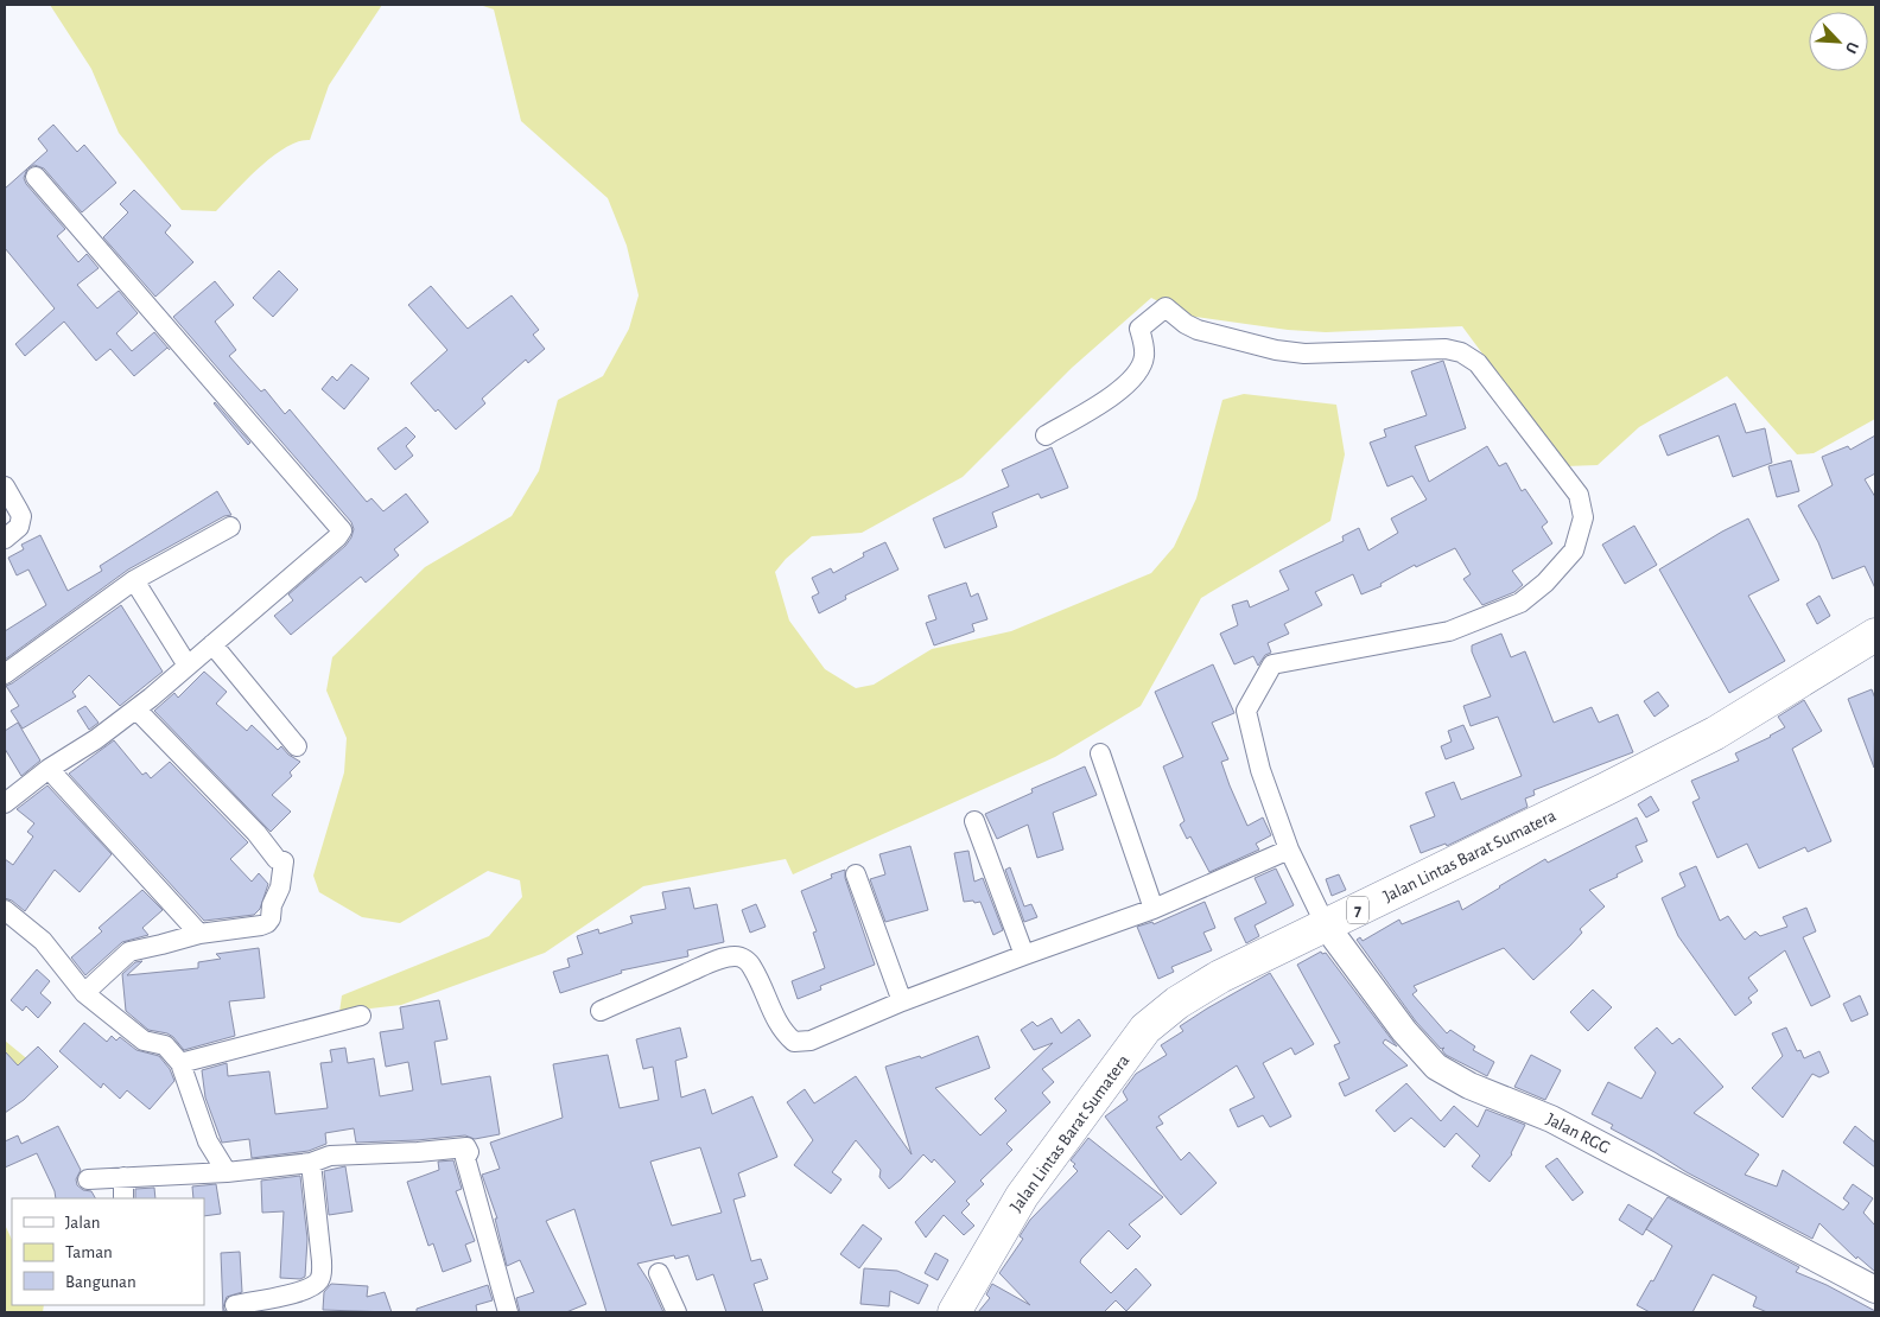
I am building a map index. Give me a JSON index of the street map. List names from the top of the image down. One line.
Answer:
{"streets":{"highway":["Jalan Lintas Barat Sumatera","7"],"street":["Jalan RGG"]},"crossings":[["Jalan Lintas Barat Sumatera","Jalan RGG"]],"legend":["Jalan","Taman","Bangunan"],"north":"bottom right"}
